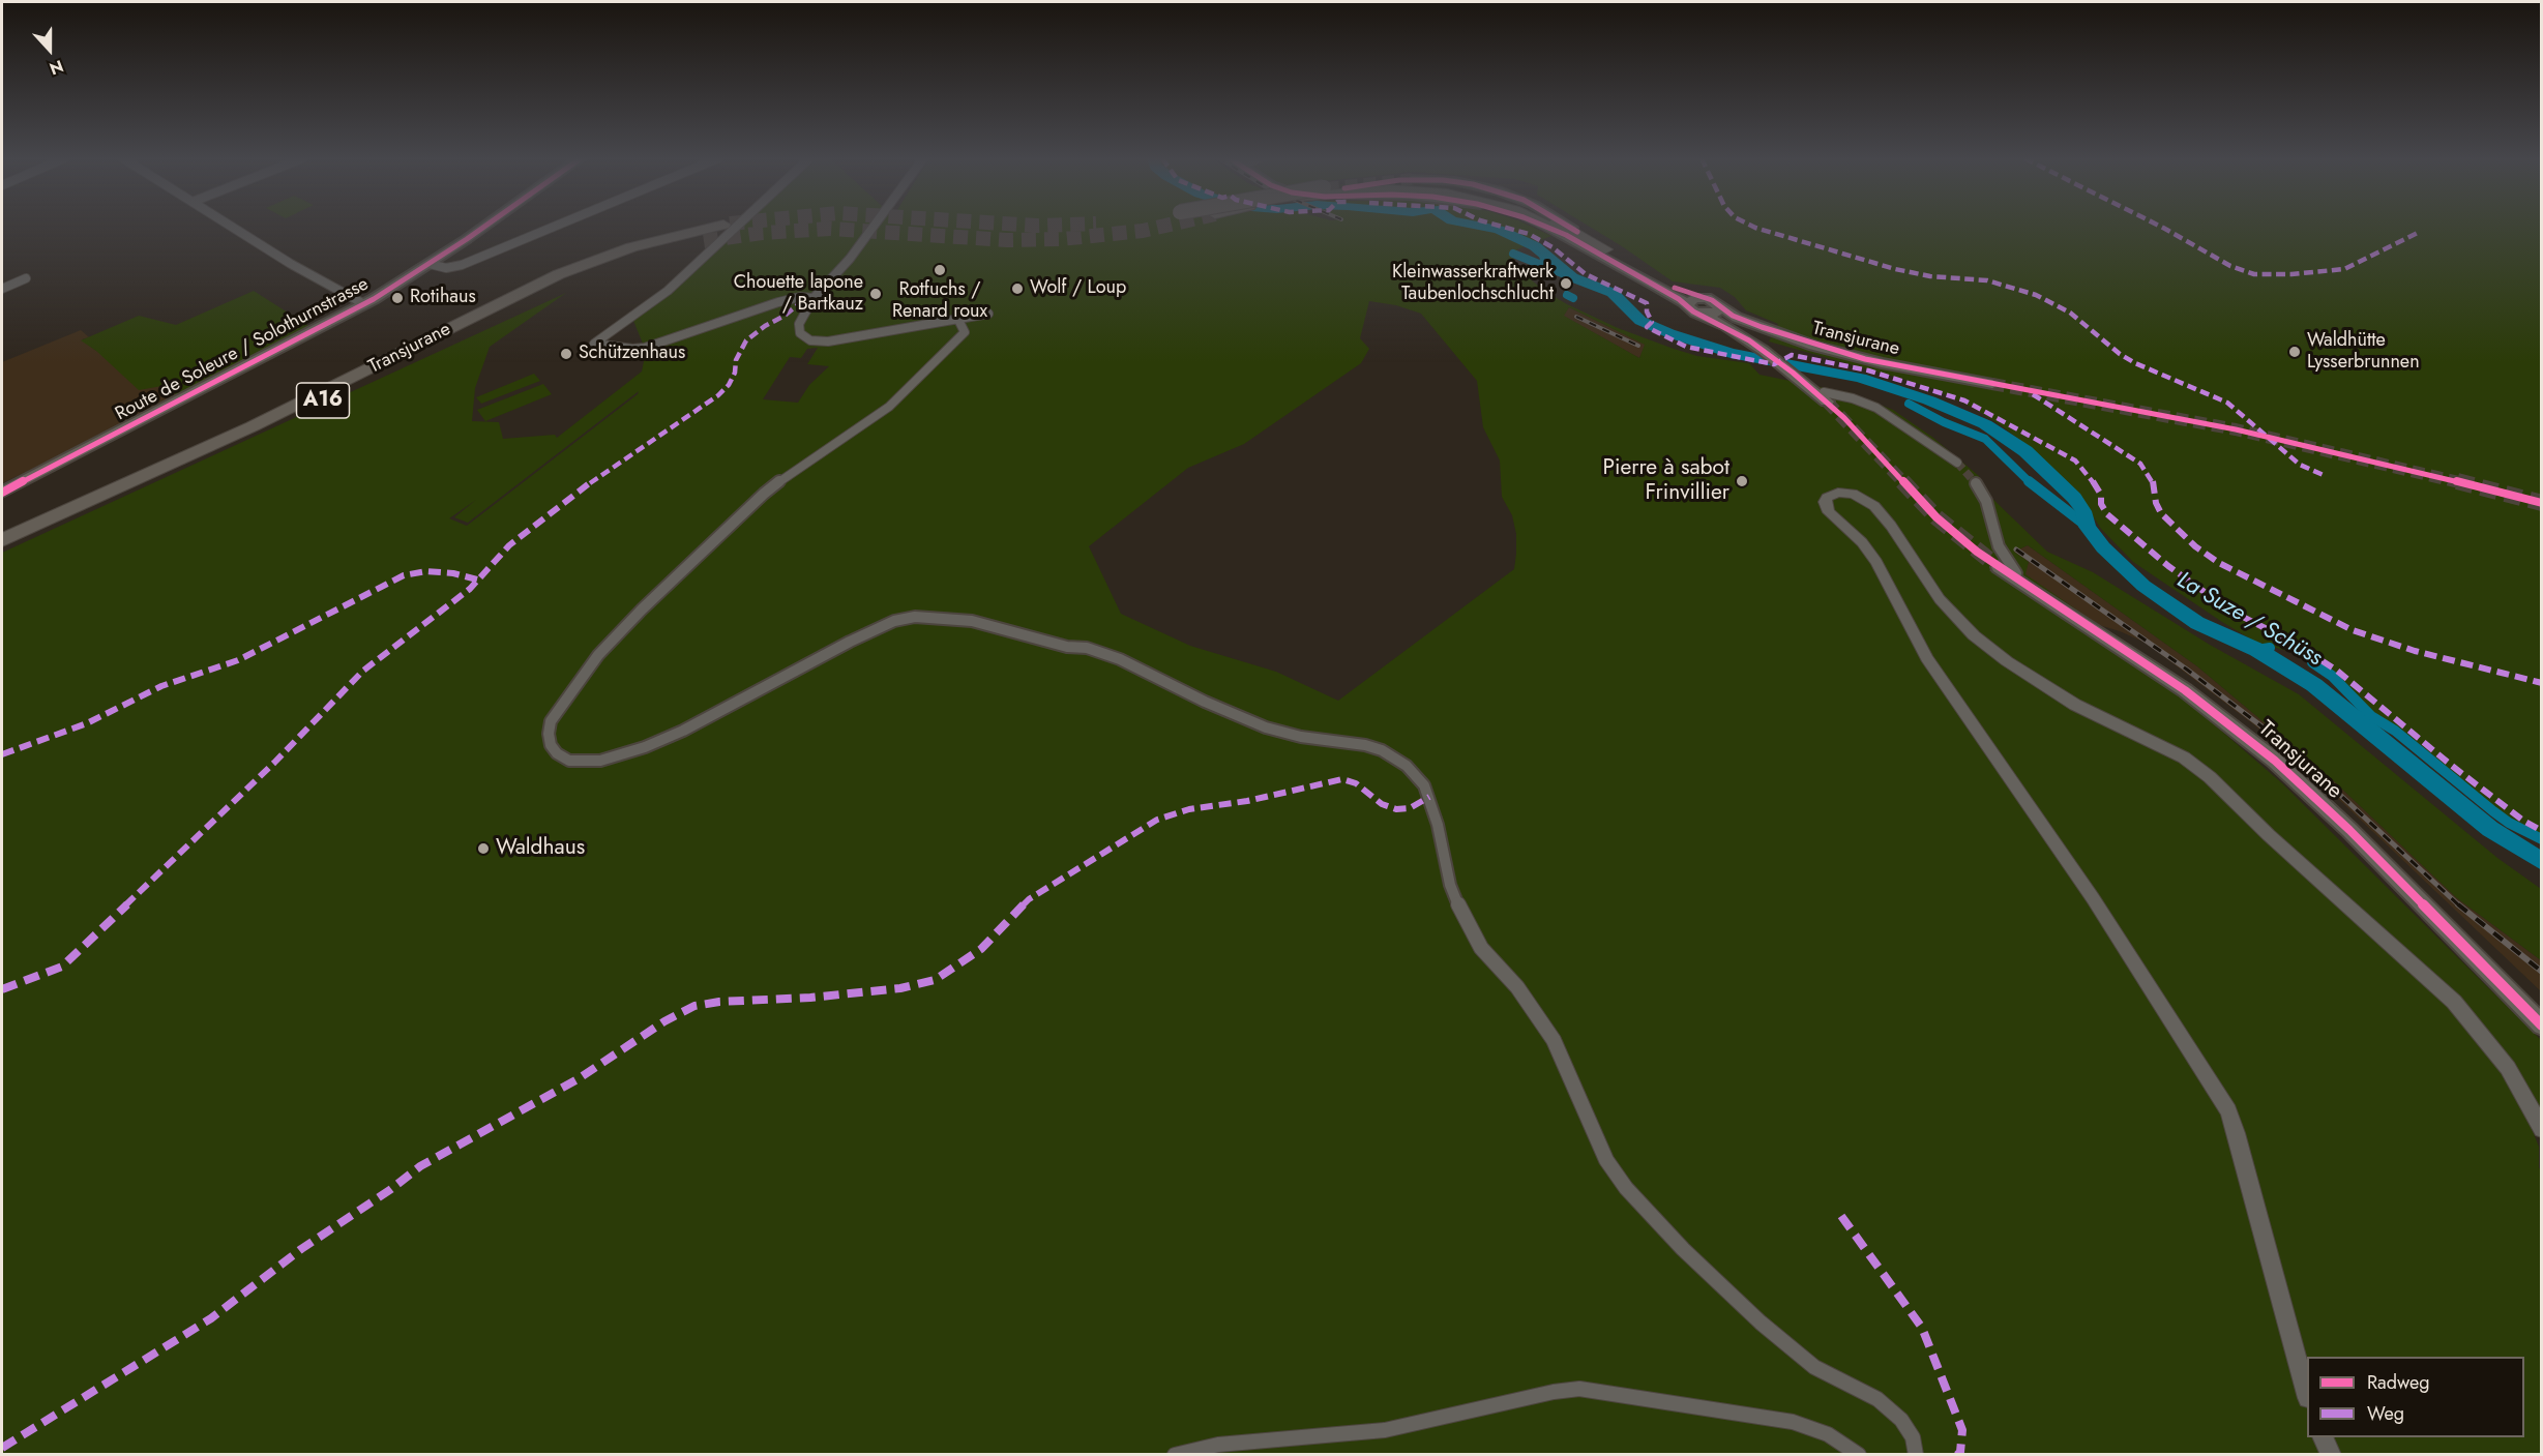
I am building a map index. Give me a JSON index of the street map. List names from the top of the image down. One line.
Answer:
{"streets":{"highway":["Transjurane","A16"],"main road":["Route de Soleure / Solothurnstrasse"]},"water":["La Suze / Schüss"],"places":["Rotfuchs / Renard roux","Kleinwasserkraftwerk Taubenlochschlucht","Wolf / Loup","Chouette lapone / Bartkauz","Rotihaus","Waldhütte Lysserbrunnen","Schützenhaus","Pierre à sabot Frinvillier","Waldhaus"],"legend":["Radweg","Weg"],"north":"bottom"}
